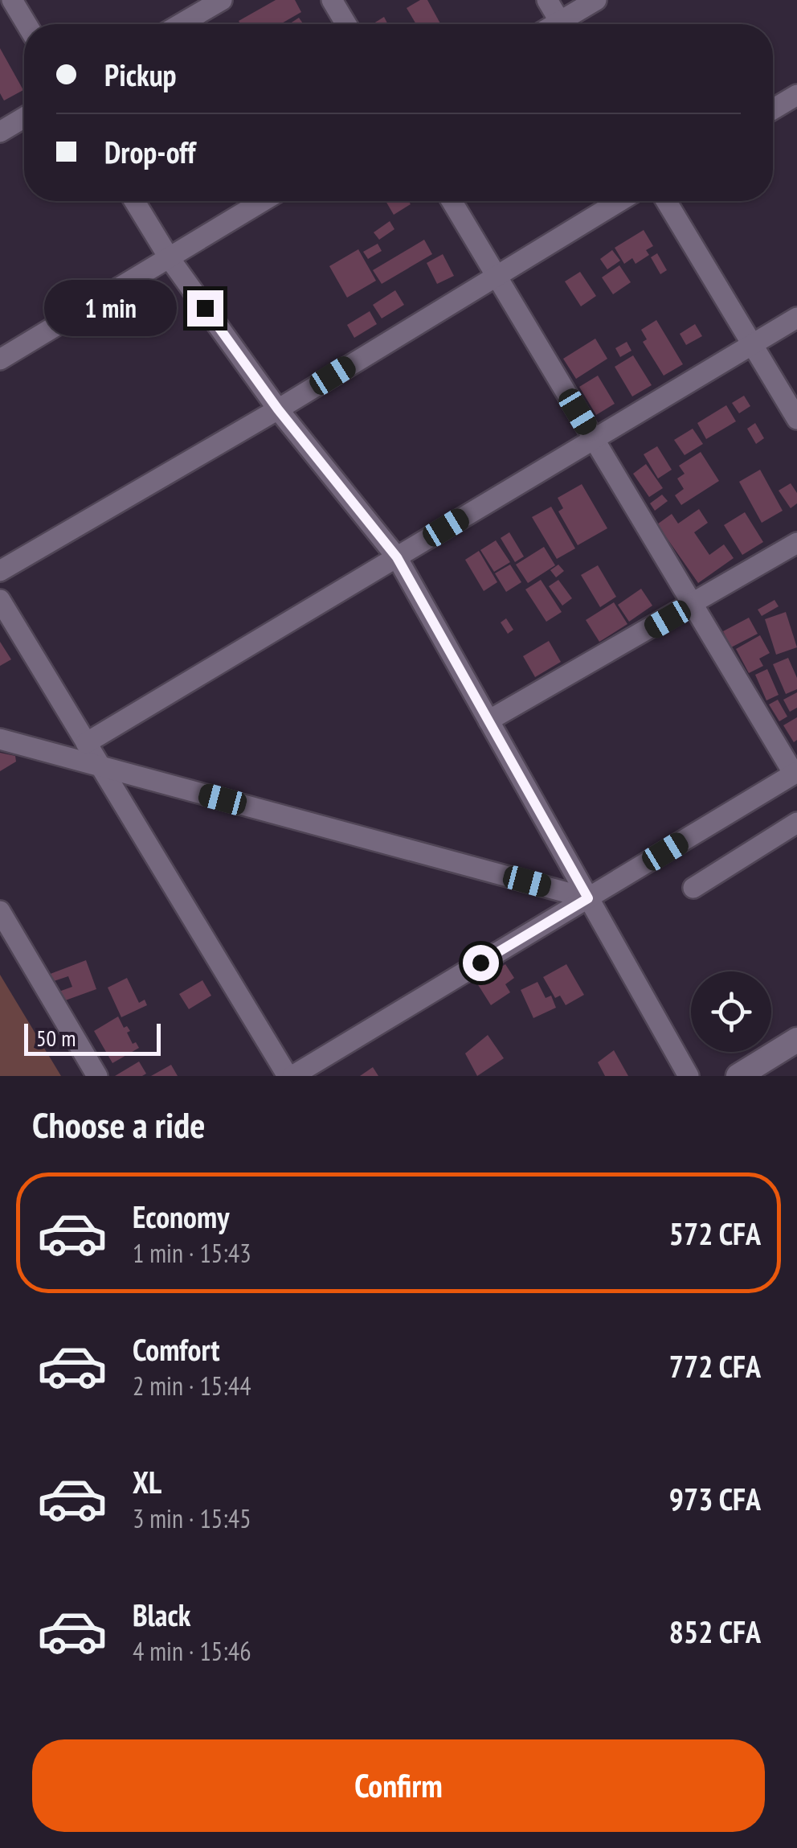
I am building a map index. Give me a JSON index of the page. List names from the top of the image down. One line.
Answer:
{"scale_bar":"50 m","page":{"banner":["Pickup","Drop-off"],"bubble":"1 min","scale":"50 m","heading":"Choose a ride","list":[{"name":"Economy","note":"1 min · 15:43","value":"572 CFA"},{"name":"Comfort","note":"2 min · 15:44","value":"772 CFA"},{"name":"XL","note":"3 min · 15:45","value":"973 CFA"},{"name":"Black","note":"4 min · 15:46","value":"852 CFA"}],"buttons":"Confirm"}}
